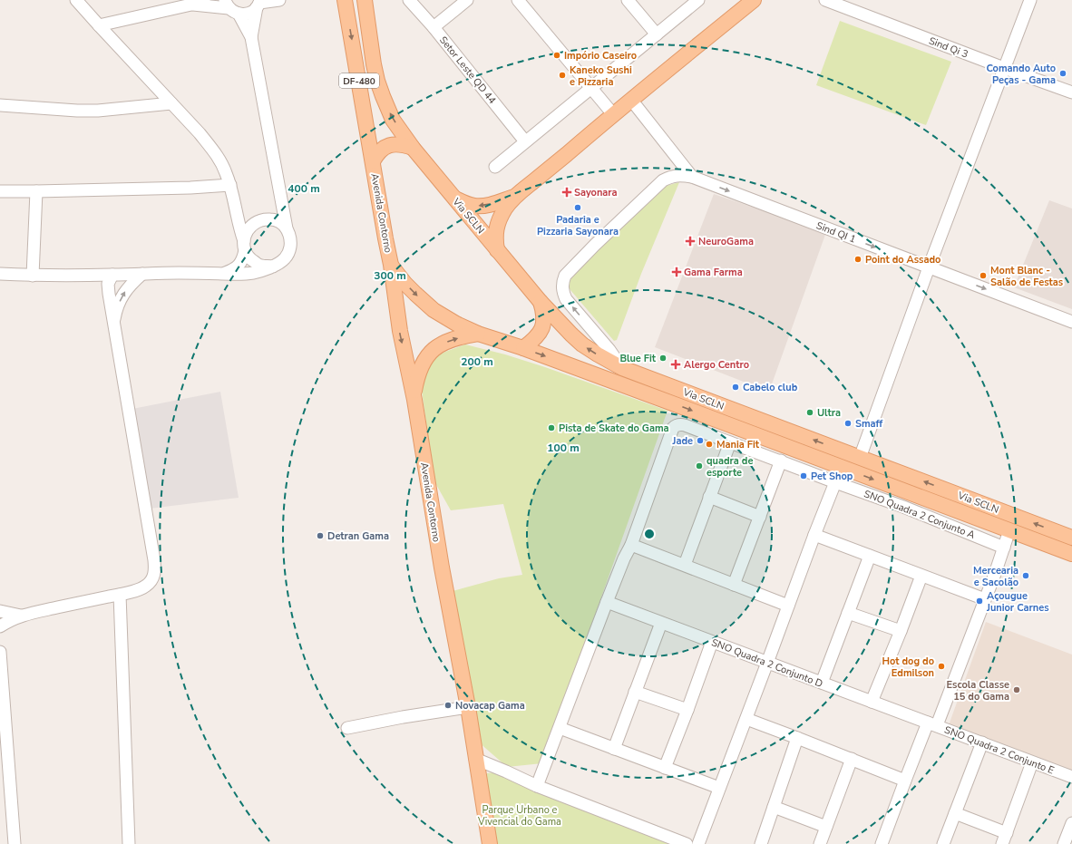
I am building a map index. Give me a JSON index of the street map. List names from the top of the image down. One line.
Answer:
{"streets":{"main road":["DF-480","Avenida Contorno","Via SCLN"],"street":["Sind Qi 3","Setor Leste QD 44","Sind QI 1","SNO Quadra 2 Conjunto A","SNO Quadra 2 Conjunto D","SNO Quadra 2 Conjunto E"]},"crossings":[["DF-480","Avenida Contorno"],["DF-480","Via SCLN"],["Avenida Contorno","Via SCLN"],["SNO Quadra 2 Conjunto D","SNO Quadra 2 Conjunto E"]],"one_way":["Sind QI 1"],"parks":["Parque Urbano e Vivencial do Gama"],"places":{"other":["Impório Caseiro","Comando Auto Peças - Gama","Kaneko Sushi e Pizzaria","Padaria e Pizzaria Sayonara","Point do Assado","Mont Blanc - Salão de Festas","Blue Fit","Cabelo club","Ultra","Smaff","Pista de Skate do Gama","Jade","Mania Fit","quadra de esporte","Pet Shop","Detran Gama","Mercearia e Sacolão","Açougue Junior Carnes","Hot dog do Edmilson","Escola Classe 15 do Gama","Novacap Gama"],"health":["Sayonara","NeuroGama","Gama Farma","Alergo Centro"]},"rings":["400 m","300 m","200 m","100 m"]}
